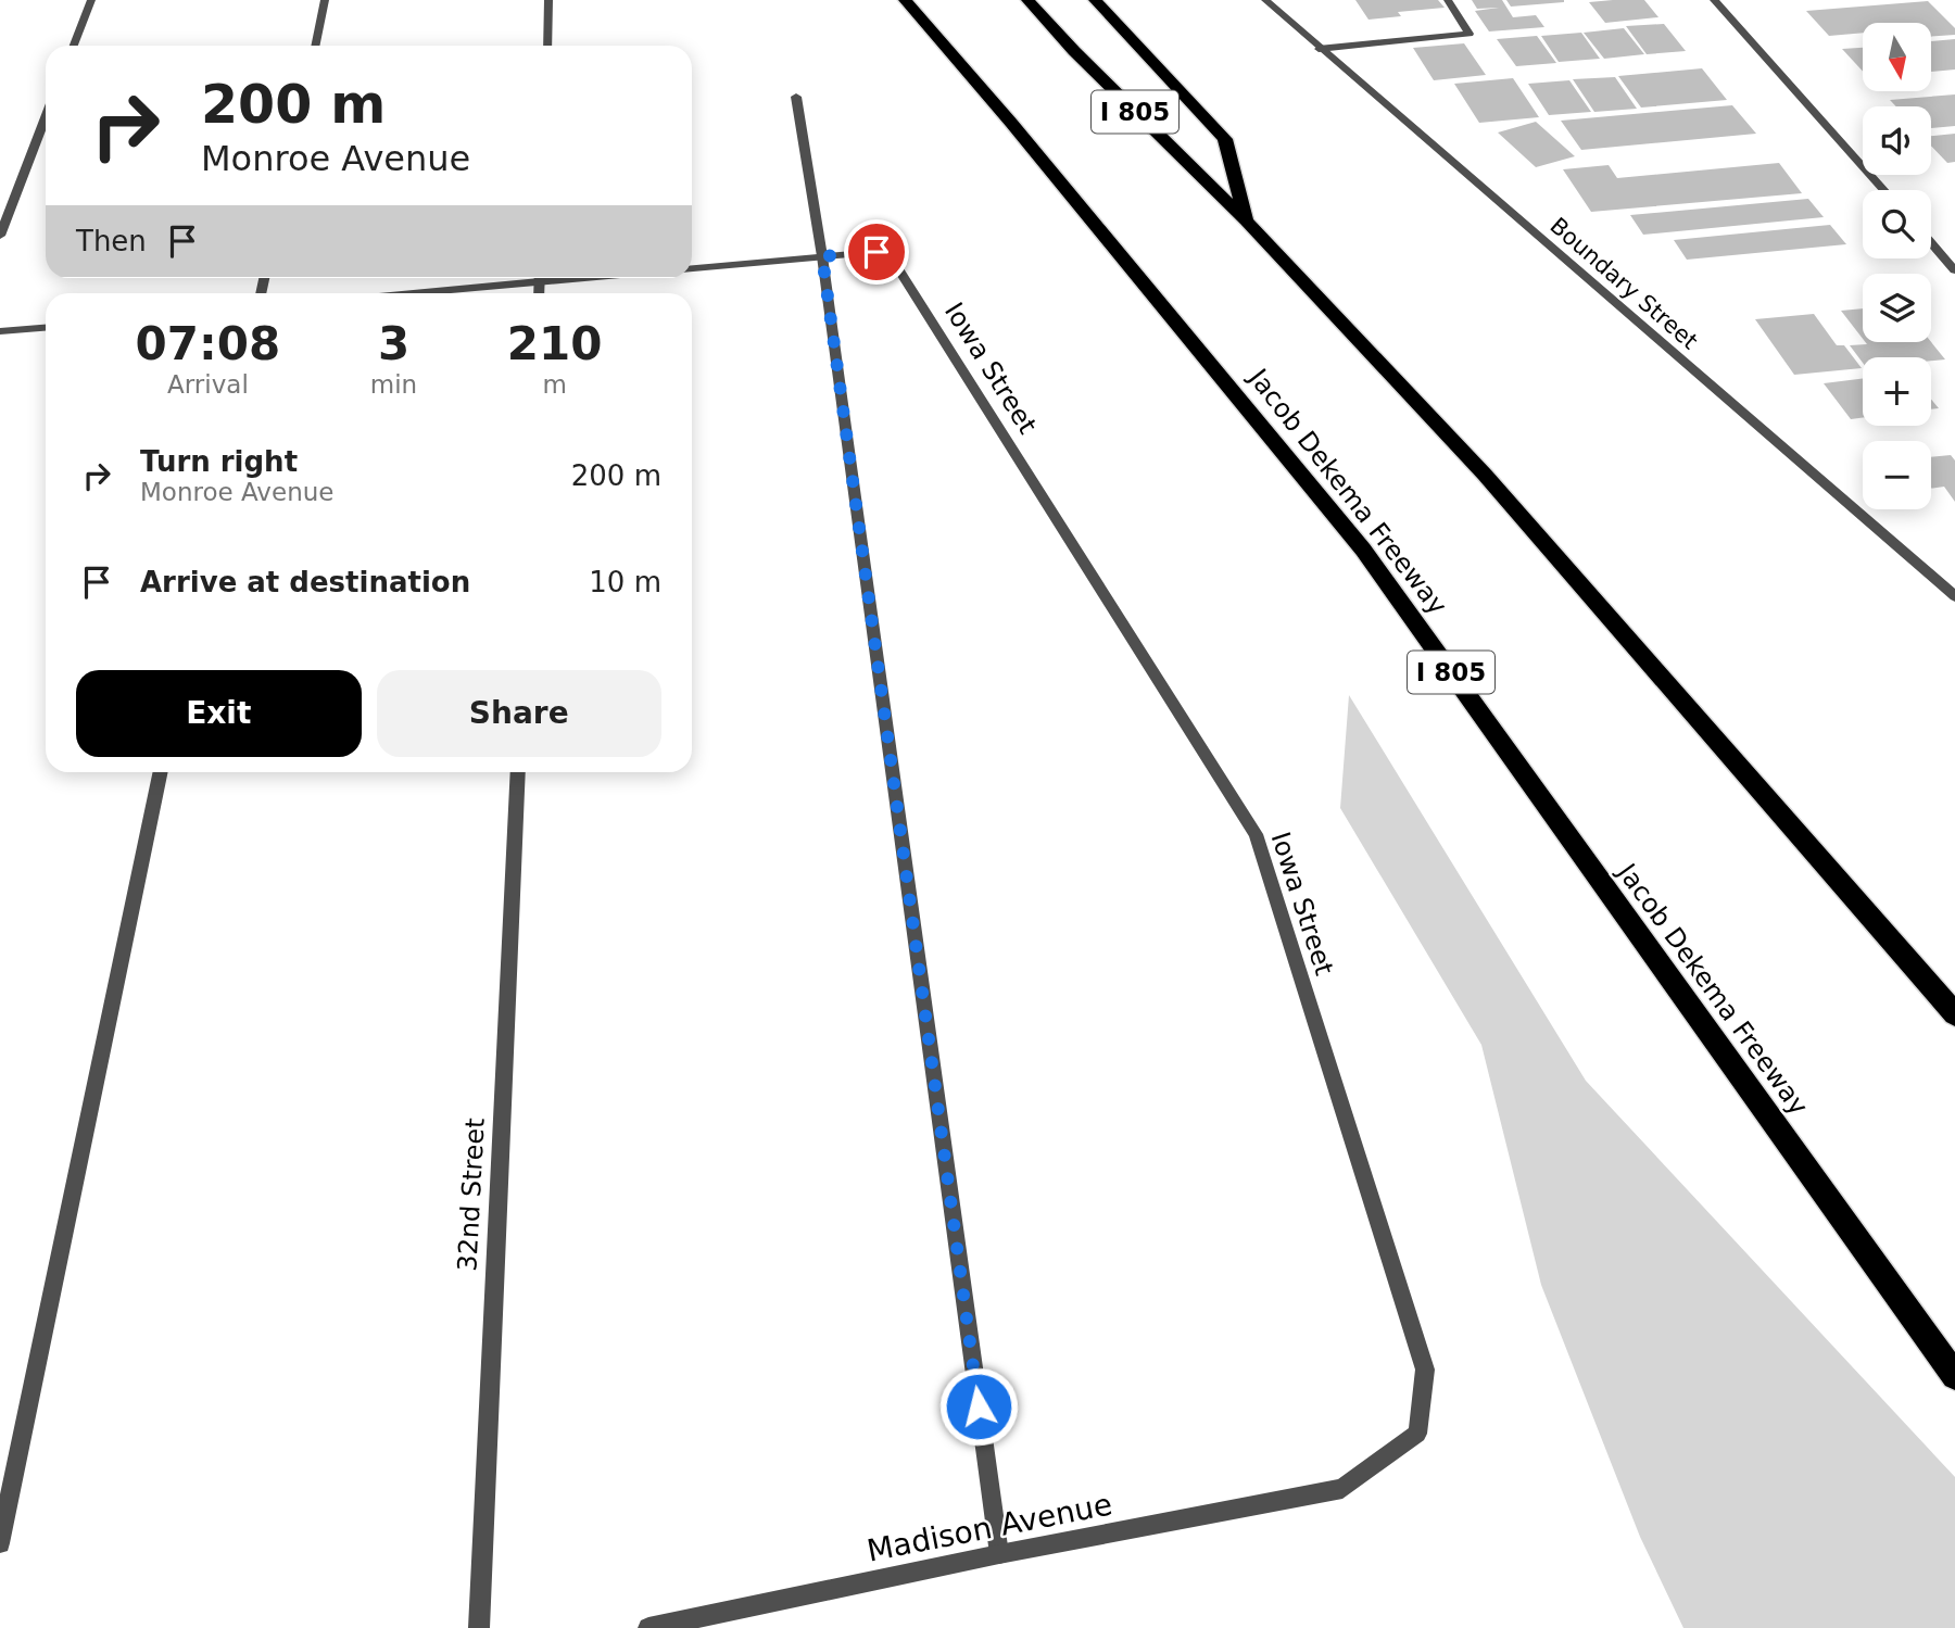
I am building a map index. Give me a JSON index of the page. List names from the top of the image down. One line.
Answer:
{"streets":{"highway":["I 805","Jacob Dekema Freeway"],"street":["Boundary Street","Iowa Street","32nd Street","Madison Avenue"]},"crossings":[["Iowa Street","Madison Avenue"]],"north":"bottom","page":{"map_buttons":["+","−"],"turn":["200 m","Monroe Avenue"],"then":"Then","eta":["07:08","Arrival","3","min","210","m"],"list":[{"name":"Turn right","note":"Monroe Avenue","value":"200 m"},{"name":"Arrive at destination","value":"10 m"}],"buttons":["Exit","Share"]}}
